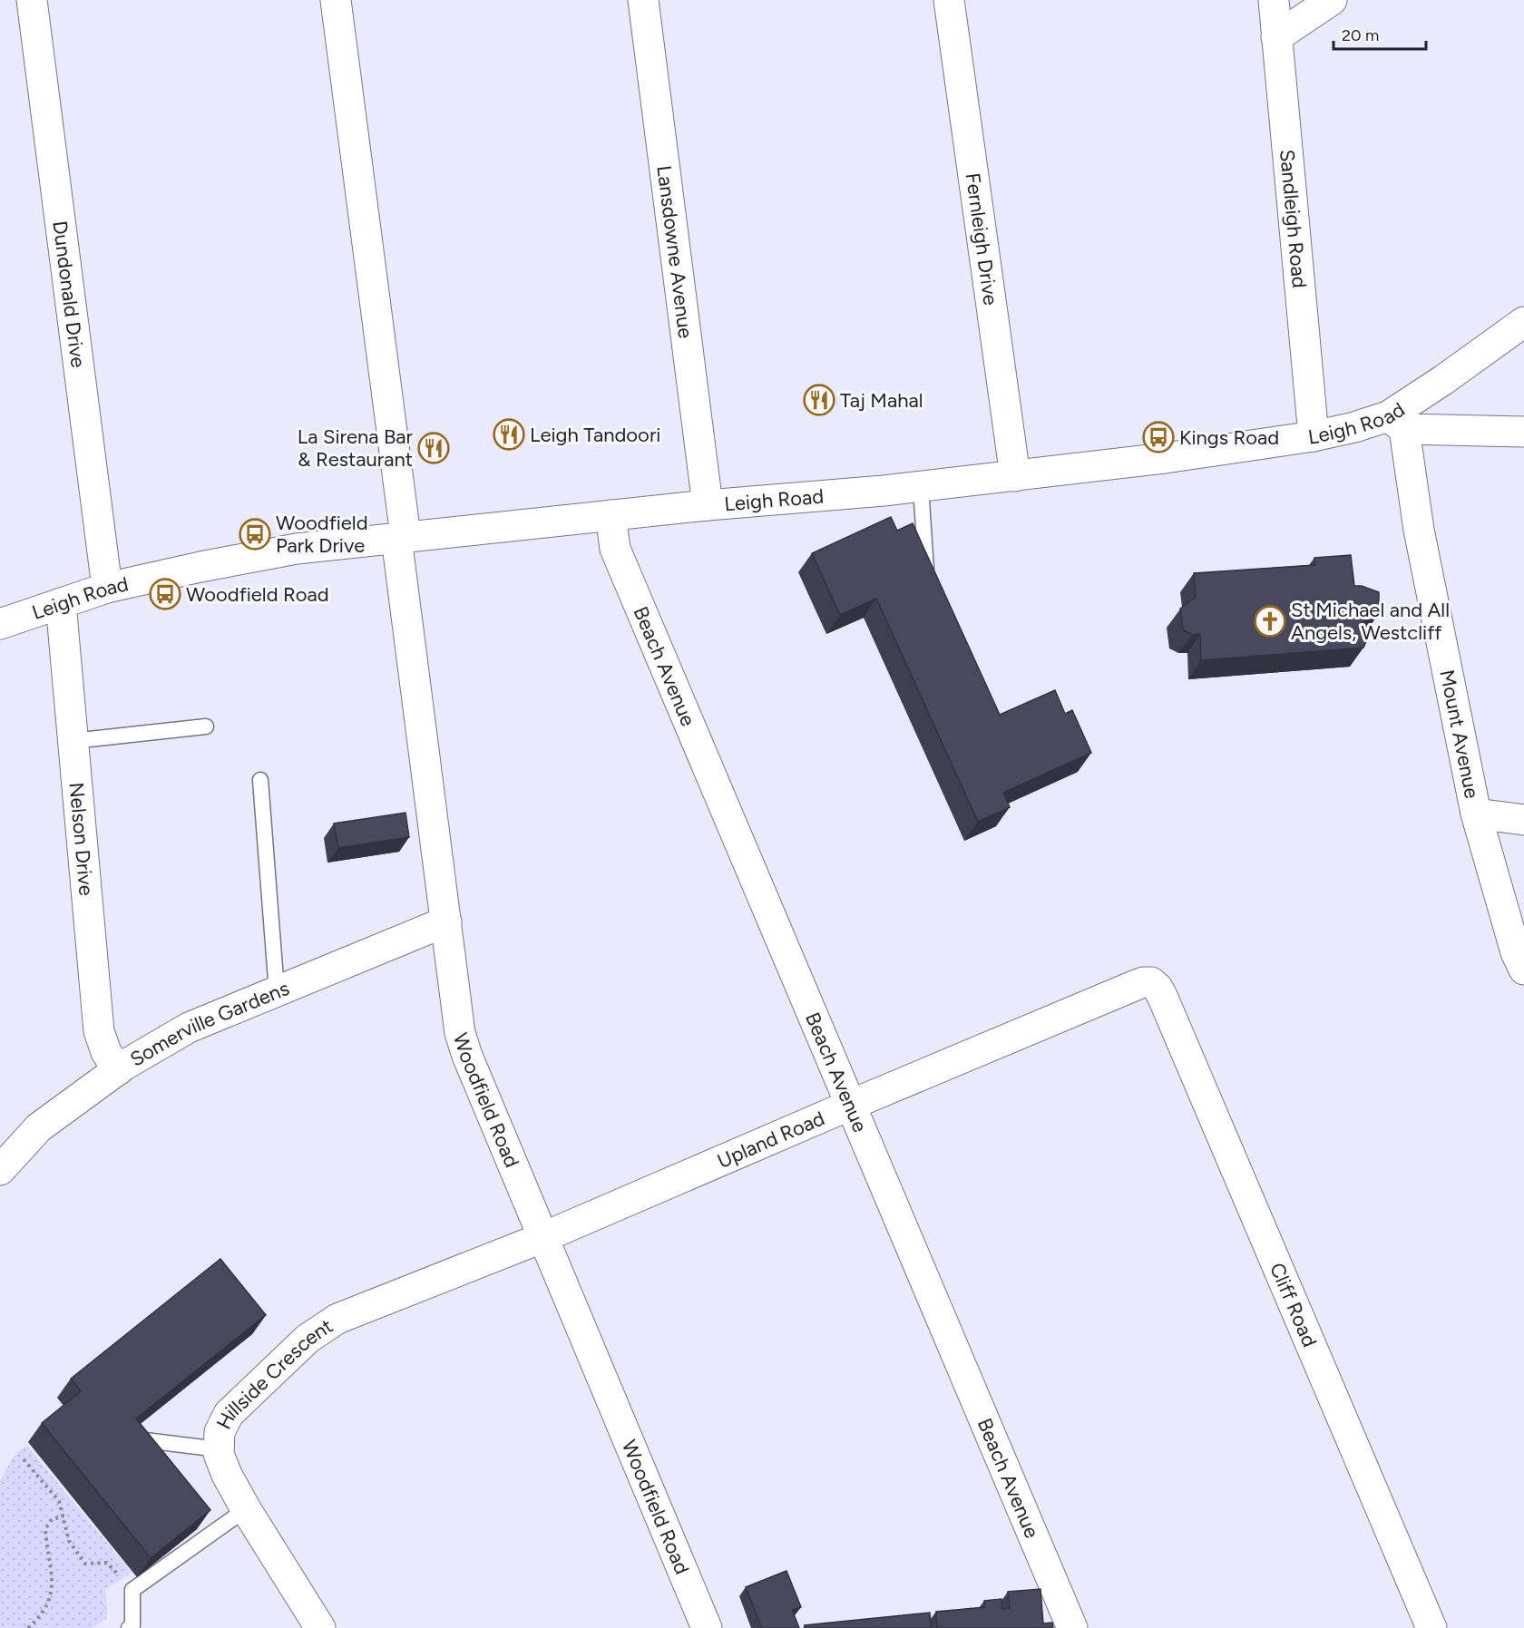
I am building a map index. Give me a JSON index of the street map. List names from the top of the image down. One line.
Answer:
{"streets":{"street":["Sandleigh Road","Fernleigh Drive","Lansdowne Avenue","Dundonald Drive","Leigh Road","Beach Avenue","Mount Avenue","Nelson Drive","Somerville Gardens","Woodfield Road","Upland Road","Cliff Road","Hillside Crescent"]},"crossings":[["Sandleigh Road","Leigh Road"],["Fernleigh Drive","Leigh Road"],["Lansdowne Avenue","Leigh Road"],["Dundonald Drive","Leigh Road"],["Leigh Road","Beach Avenue"],["Leigh Road","Mount Avenue"],["Leigh Road","Nelson Drive"],["Leigh Road","Woodfield Road"],["Beach Avenue","Upland Road"],["Nelson Drive","Somerville Gardens"],["Somerville Gardens","Woodfield Road"],["Woodfield Road","Upland Road"],["Woodfield Road","Hillside Crescent"],["Upland Road","Cliff Road"],["Upland Road","Hillside Crescent"]],"places":{"restaurant":["Taj Mahal","Leigh Tandoori","La Sirena Bar & Restaurant"],"bus stop":["Kings Road","Woodfield Park Drive","Woodfield Road"],"church":["St Michael and All Angels, Westcliff"]},"scale_bar":"20 m"}
